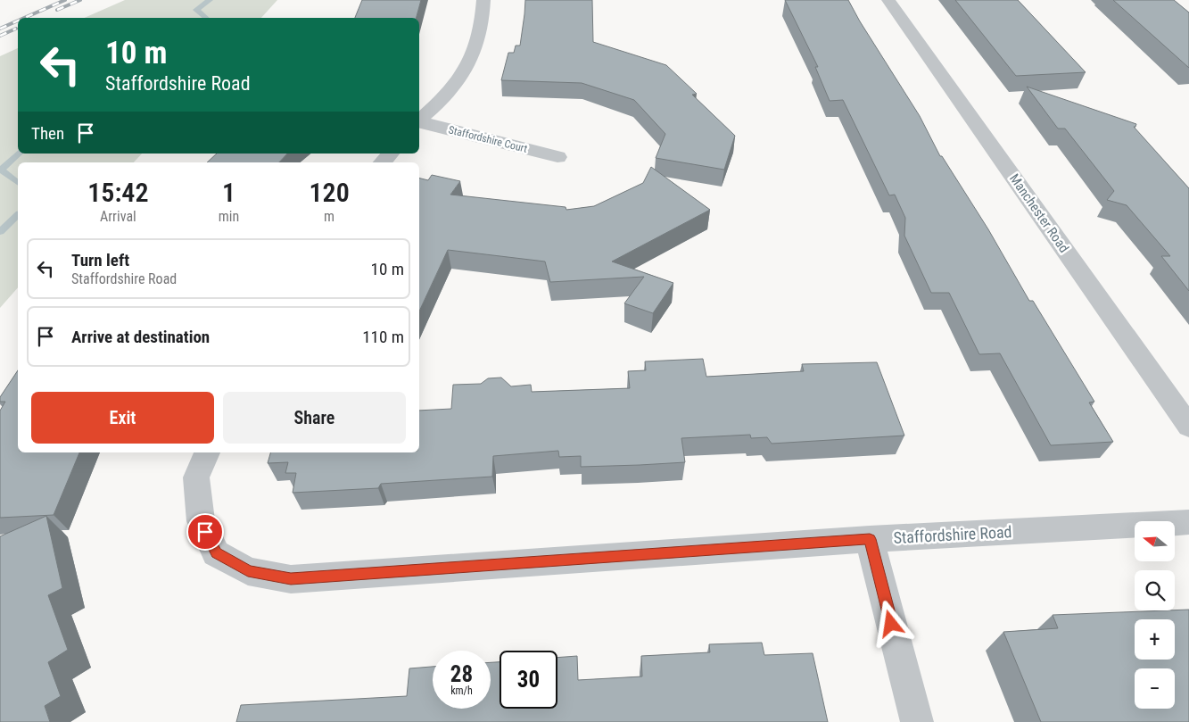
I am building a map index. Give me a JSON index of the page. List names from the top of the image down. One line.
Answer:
{"streets":{"street":["Staffordshire Court","Manchester Road","Staffordshire Road"]},"north":"left","page":{"turn":["10 m","Staffordshire Road"],"then":"Then","eta":["15:42","Arrival","1","min","120","m"],"list":[{"name":"Turn left","note":"Staffordshire Road","value":"10 m"},{"name":"Arrive at destination","value":"110 m"}],"buttons":["Exit","Share"],"map_buttons":["+","−"],"speed":"28 km/h","limit":"30"}}
